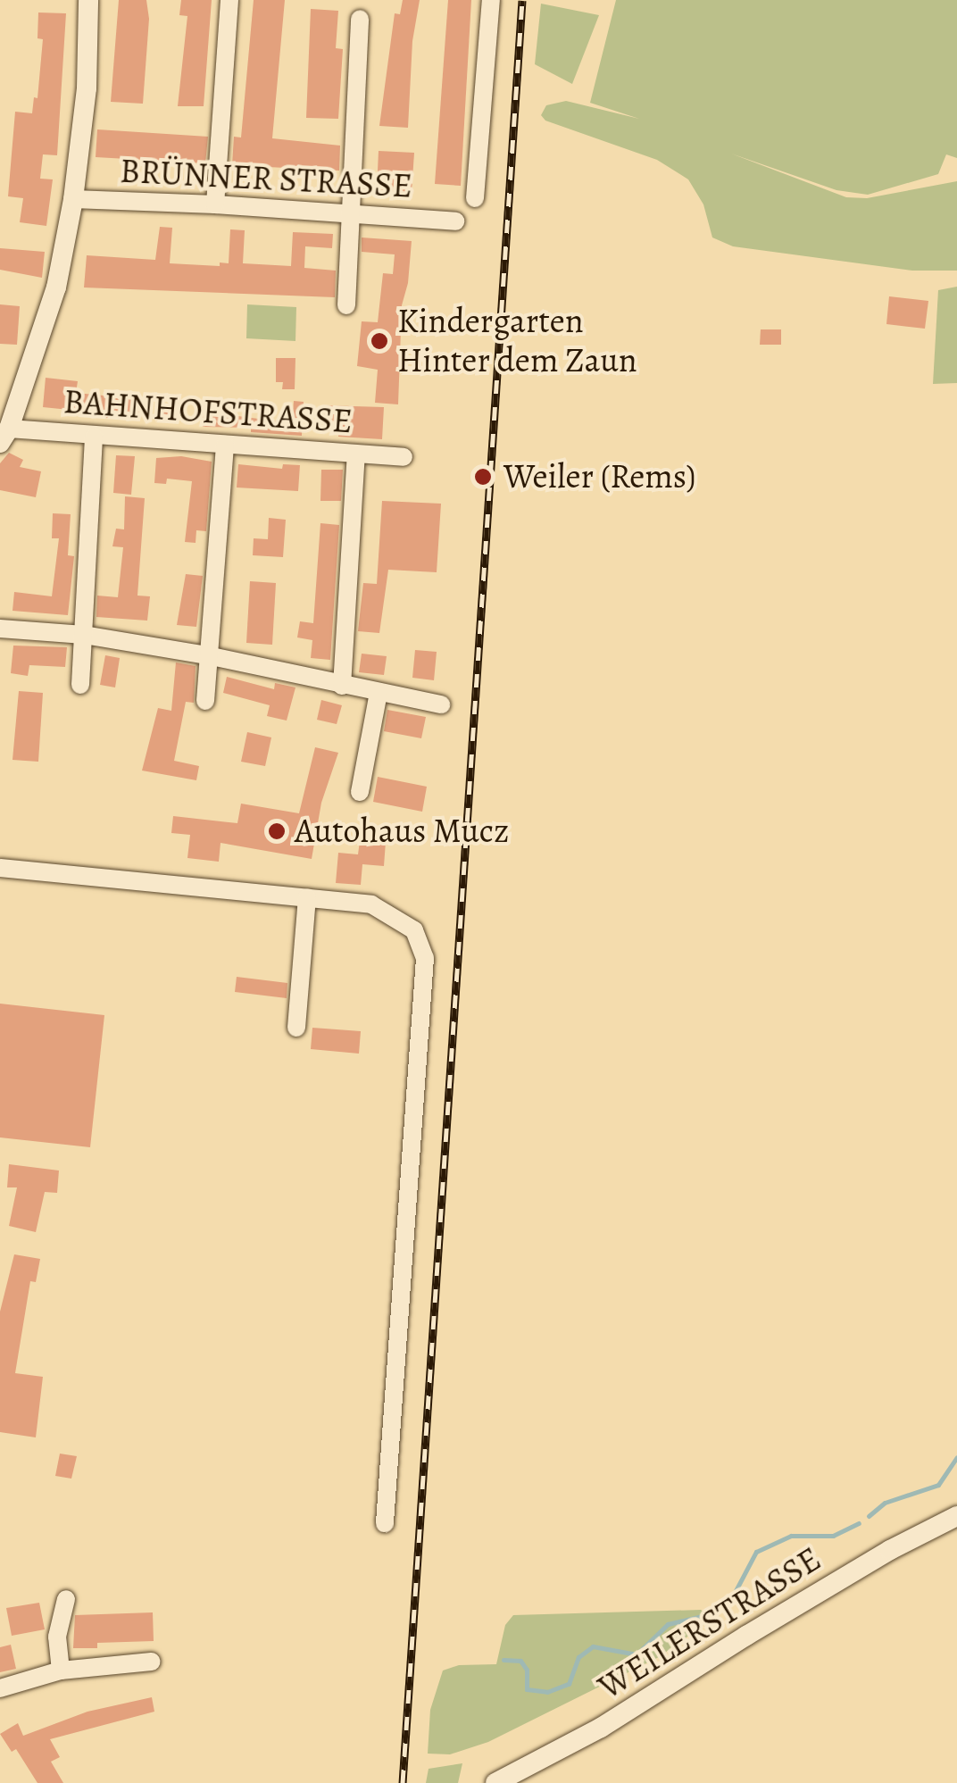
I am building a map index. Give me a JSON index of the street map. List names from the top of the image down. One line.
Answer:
{"streets":{"street":["BRÜNNER STRASSE","BAHNHOFSTRASSE","WEILERSTRASSE"]},"places":["Kindergarten Hinter dem Zaun","Weiler (Rems)","Autohaus Mucz"]}
